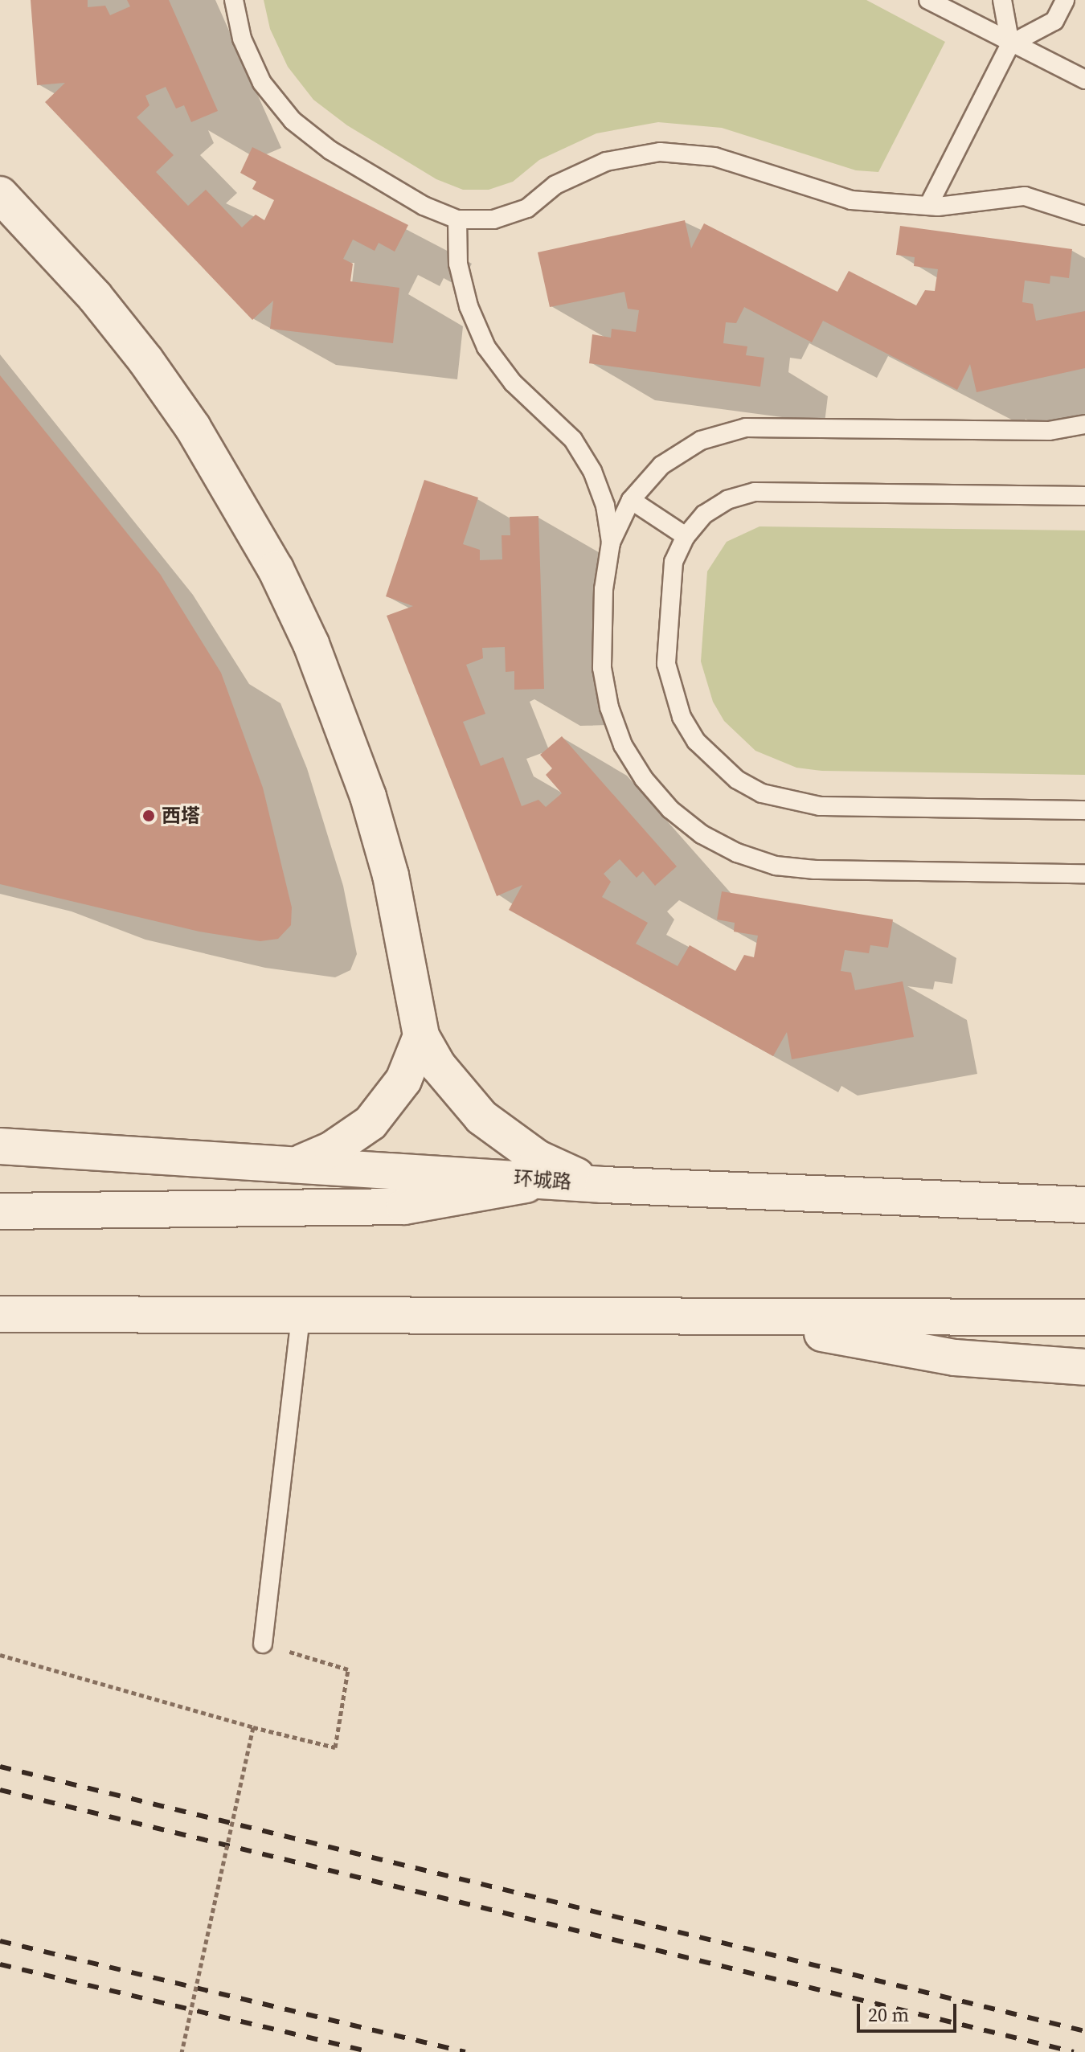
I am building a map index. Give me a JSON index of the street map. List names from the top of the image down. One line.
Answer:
{"streets":{"main road":["环城路"]},"places":["西塔"],"scale_bar":"20 m"}
